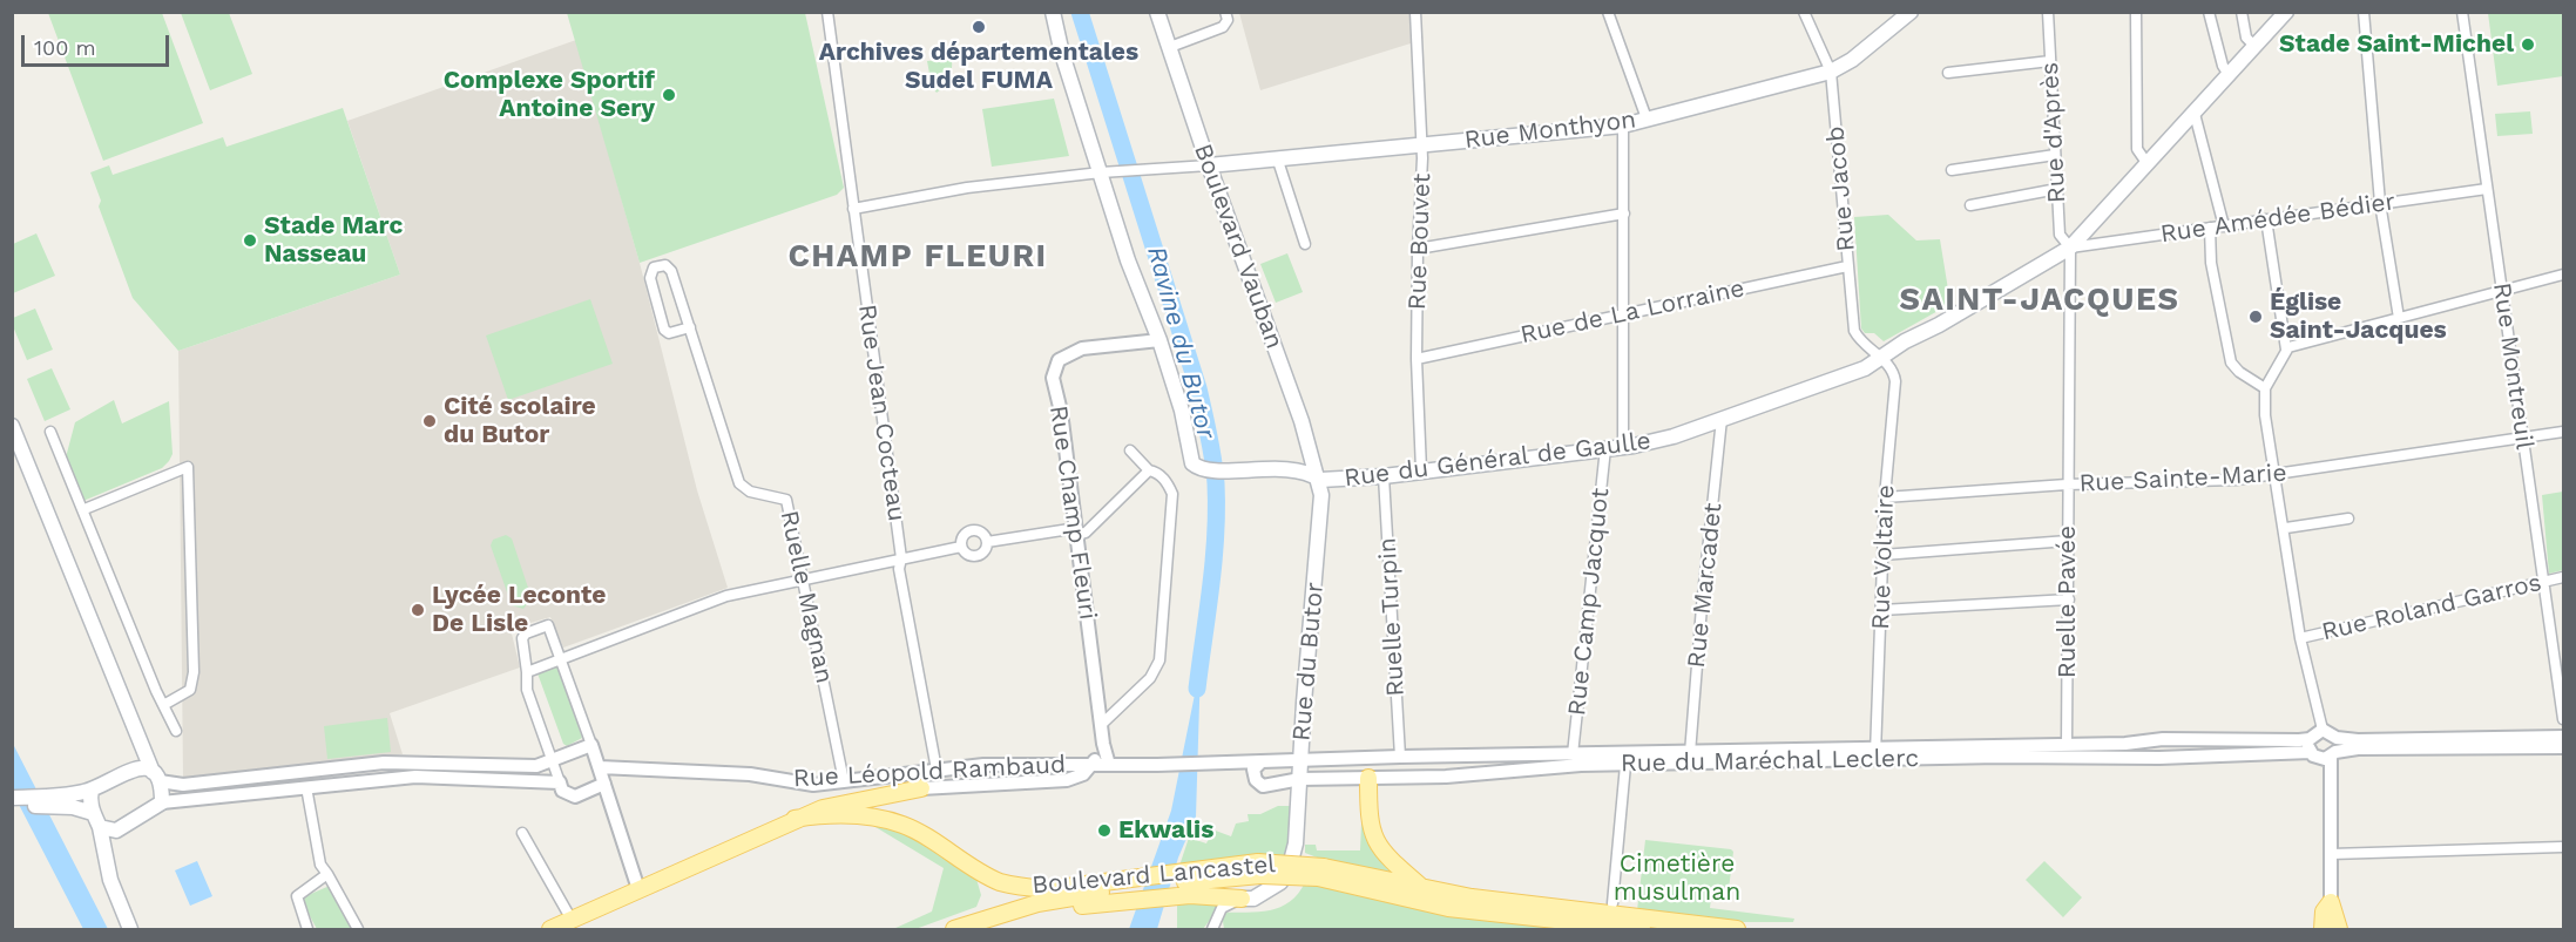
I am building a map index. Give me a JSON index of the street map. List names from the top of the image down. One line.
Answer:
{"streets":{"main road":["Rue Monthyon","Boulevard Vauban","Rue du Général de Gaulle","Rue du Butor","Rue Léopold Rambaud","Boulevard Lancastel"],"street":["Rue d'Après","Rue Jacob","Rue Amédée Bédier","Rue Bouvet","Rue de La Lorraine","Rue Montreuil","Rue Jean Cocteau","Rue Sainte-Marie","Rue Champ Fleuri","Rue Voltaire","Rue Marcadet","Ruelle Magnan","Rue Camp Jacquot","Ruelle Pavée","Rue Roland Garros","Ruelle Turpin","Rue du Maréchal Leclerc"]},"crossings":[["Rue Monthyon","Rue Jacob"],["Rue Monthyon","Rue Bouvet"],["Rue Monthyon","Boulevard Vauban"],["Rue d'Après","Rue Amédée Bédier"],["Rue d'Après","Rue du Général de Gaulle"],["Rue d'Après","Ruelle Pavée"],["Rue Jacob","Rue de La Lorraine"],["Rue Jacob","Rue du Général de Gaulle"],["Rue Jacob","Rue Voltaire"],["Rue Amédée Bédier","Rue Montreuil"],["Rue Amédée Bédier","Rue du Général de Gaulle"],["Rue Amédée Bédier","Ruelle Pavée"],["Rue Bouvet","Rue de La Lorraine"],["Rue Bouvet","Rue du Général de Gaulle"],["Boulevard Vauban","Rue du Général de Gaulle"],["Boulevard Vauban","Rue du Butor"],["Rue Montreuil","Rue Sainte-Marie"],["Rue Montreuil","Rue Roland Garros"],["Rue Jean Cocteau","Rue Léopold Rambaud"],["Rue du Général de Gaulle","Rue Champ Fleuri"],["Rue du Général de Gaulle","Rue Voltaire"],["Rue du Général de Gaulle","Rue Marcadet"],["Rue du Général de Gaulle","Rue Camp Jacquot"],["Rue du Général de Gaulle","Ruelle Pavée"],["Rue du Général de Gaulle","Ruelle Turpin"],["Rue du Général de Gaulle","Rue du Butor"],["Rue Sainte-Marie","Rue Voltaire"],["Rue Sainte-Marie","Ruelle Pavée"],["Rue Champ Fleuri","Rue Léopold Rambaud"],["Rue Voltaire","Rue du Maréchal Leclerc"],["Rue Marcadet","Rue du Maréchal Leclerc"],["Ruelle Magnan","Rue Léopold Rambaud"],["Rue Camp Jacquot","Rue du Maréchal Leclerc"],["Ruelle Pavée","Rue du Maréchal Leclerc"],["Ruelle Turpin","Rue du Maréchal Leclerc"],["Rue du Butor","Rue du Maréchal Leclerc"],["Rue du Maréchal Leclerc","Rue Léopold Rambaud"],["Rue Léopold Rambaud","Boulevard Lancastel"]],"districts":["CHAMP FLEURI","SAINT-JACQUES"],"water":["Ravine du Butor"],"parks":["Cimetière musulman"],"places":["Archives départementales Sudel FUMA","Stade Saint-Michel","Complexe Sportif Antoine Sery","Stade Marc Nasseau","Église Saint-Jacques","Cité scolaire du Butor","Lycée Leconte De Lisle","Ekwalis"],"scale_bar":"100 m"}
